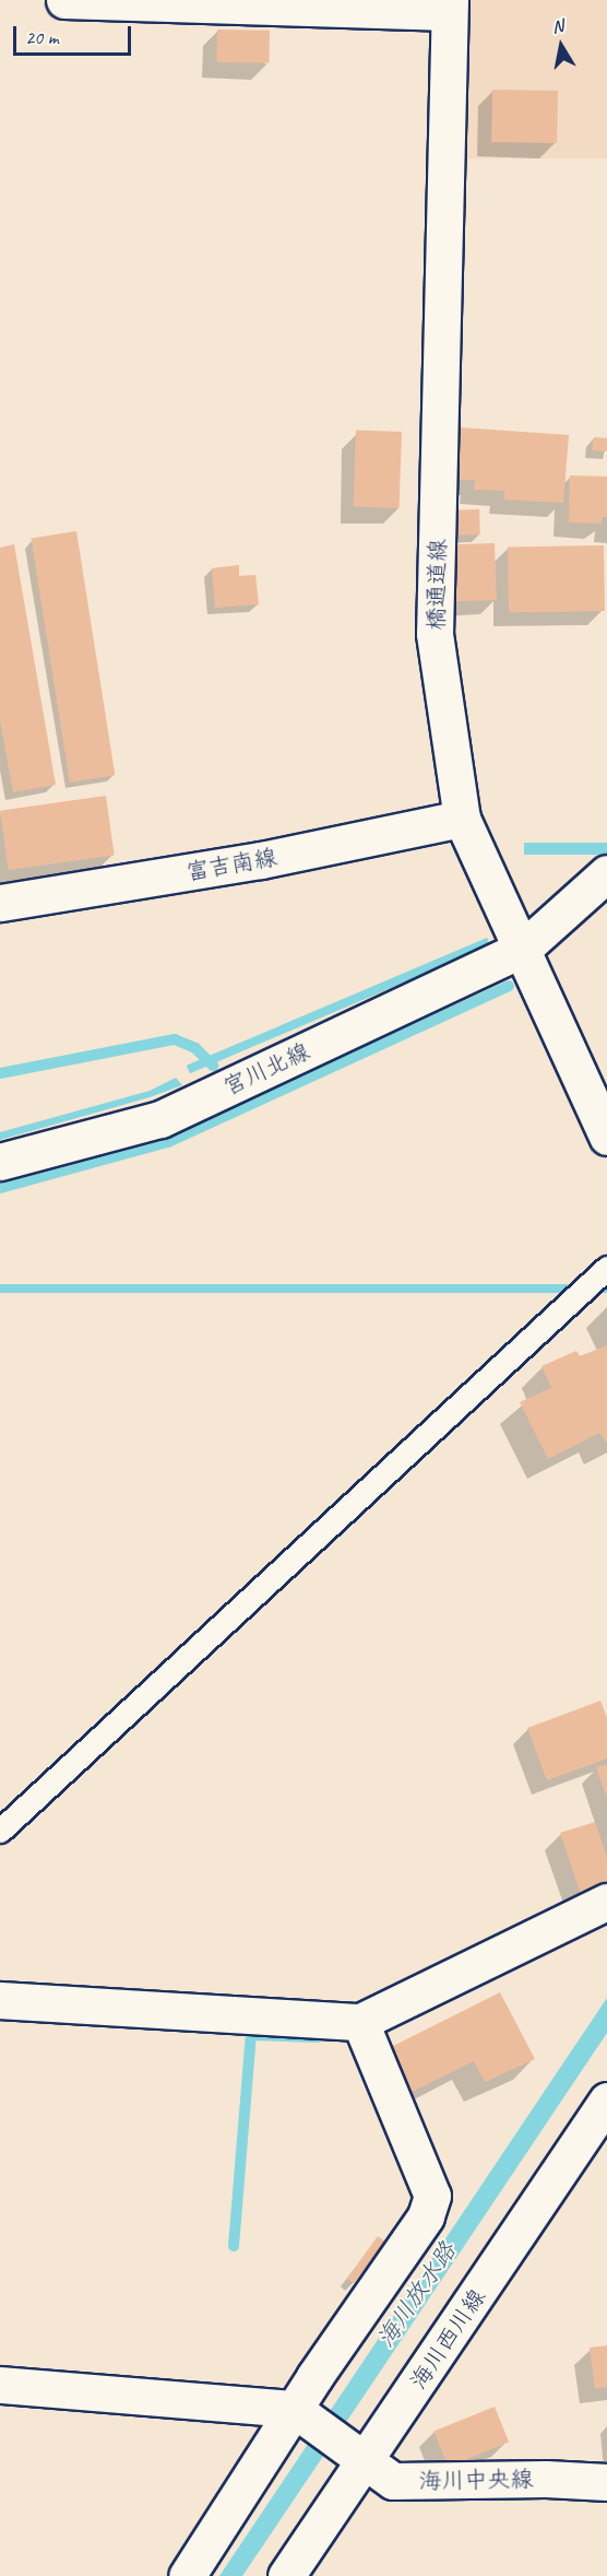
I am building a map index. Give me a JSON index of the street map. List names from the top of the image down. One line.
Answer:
{"streets":{"street":["橋通道線","富吉南線","宮川北線","海川西川線","海川中央線"]},"crossings":[["橋通道線","富吉南線"],["橋通道線","宮川北線"],["海川西川線","海川中央線"]],"water":["海川放水路"],"scale_bar":"20 m","north":"top"}
